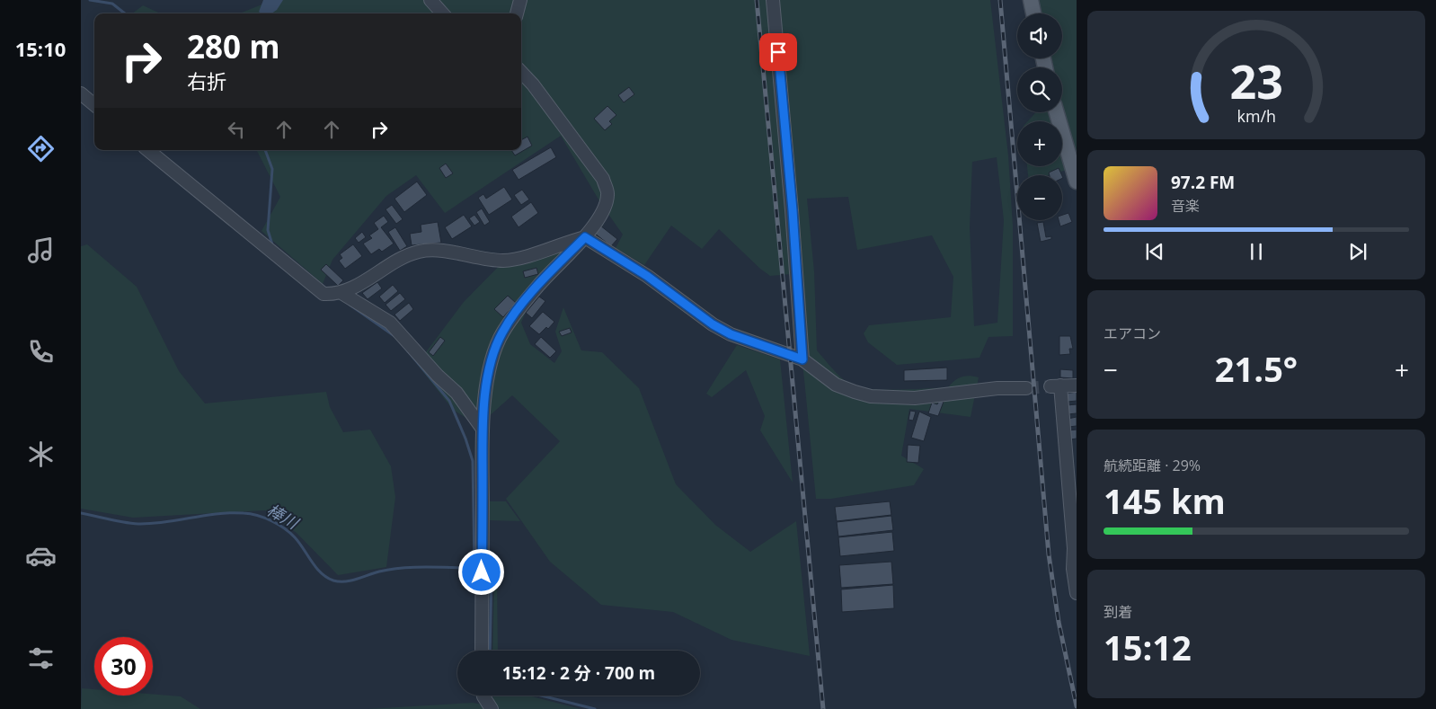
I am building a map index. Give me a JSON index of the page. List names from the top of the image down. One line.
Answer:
{"water":["棒川"],"page":{"tabs":"15:10","map_buttons":["+","−"],"turn":["280 m","右折"],"song":["97.2 FM","音楽"],"tile":["エアコン",["航続距離 · 29%","145 km"],["到着","15:12"]],"heat":["−","21.5°","+"],"limit":"30","trip":"15:12 · 2 分 · 700 m","gauge":["23","km/h"]}}
